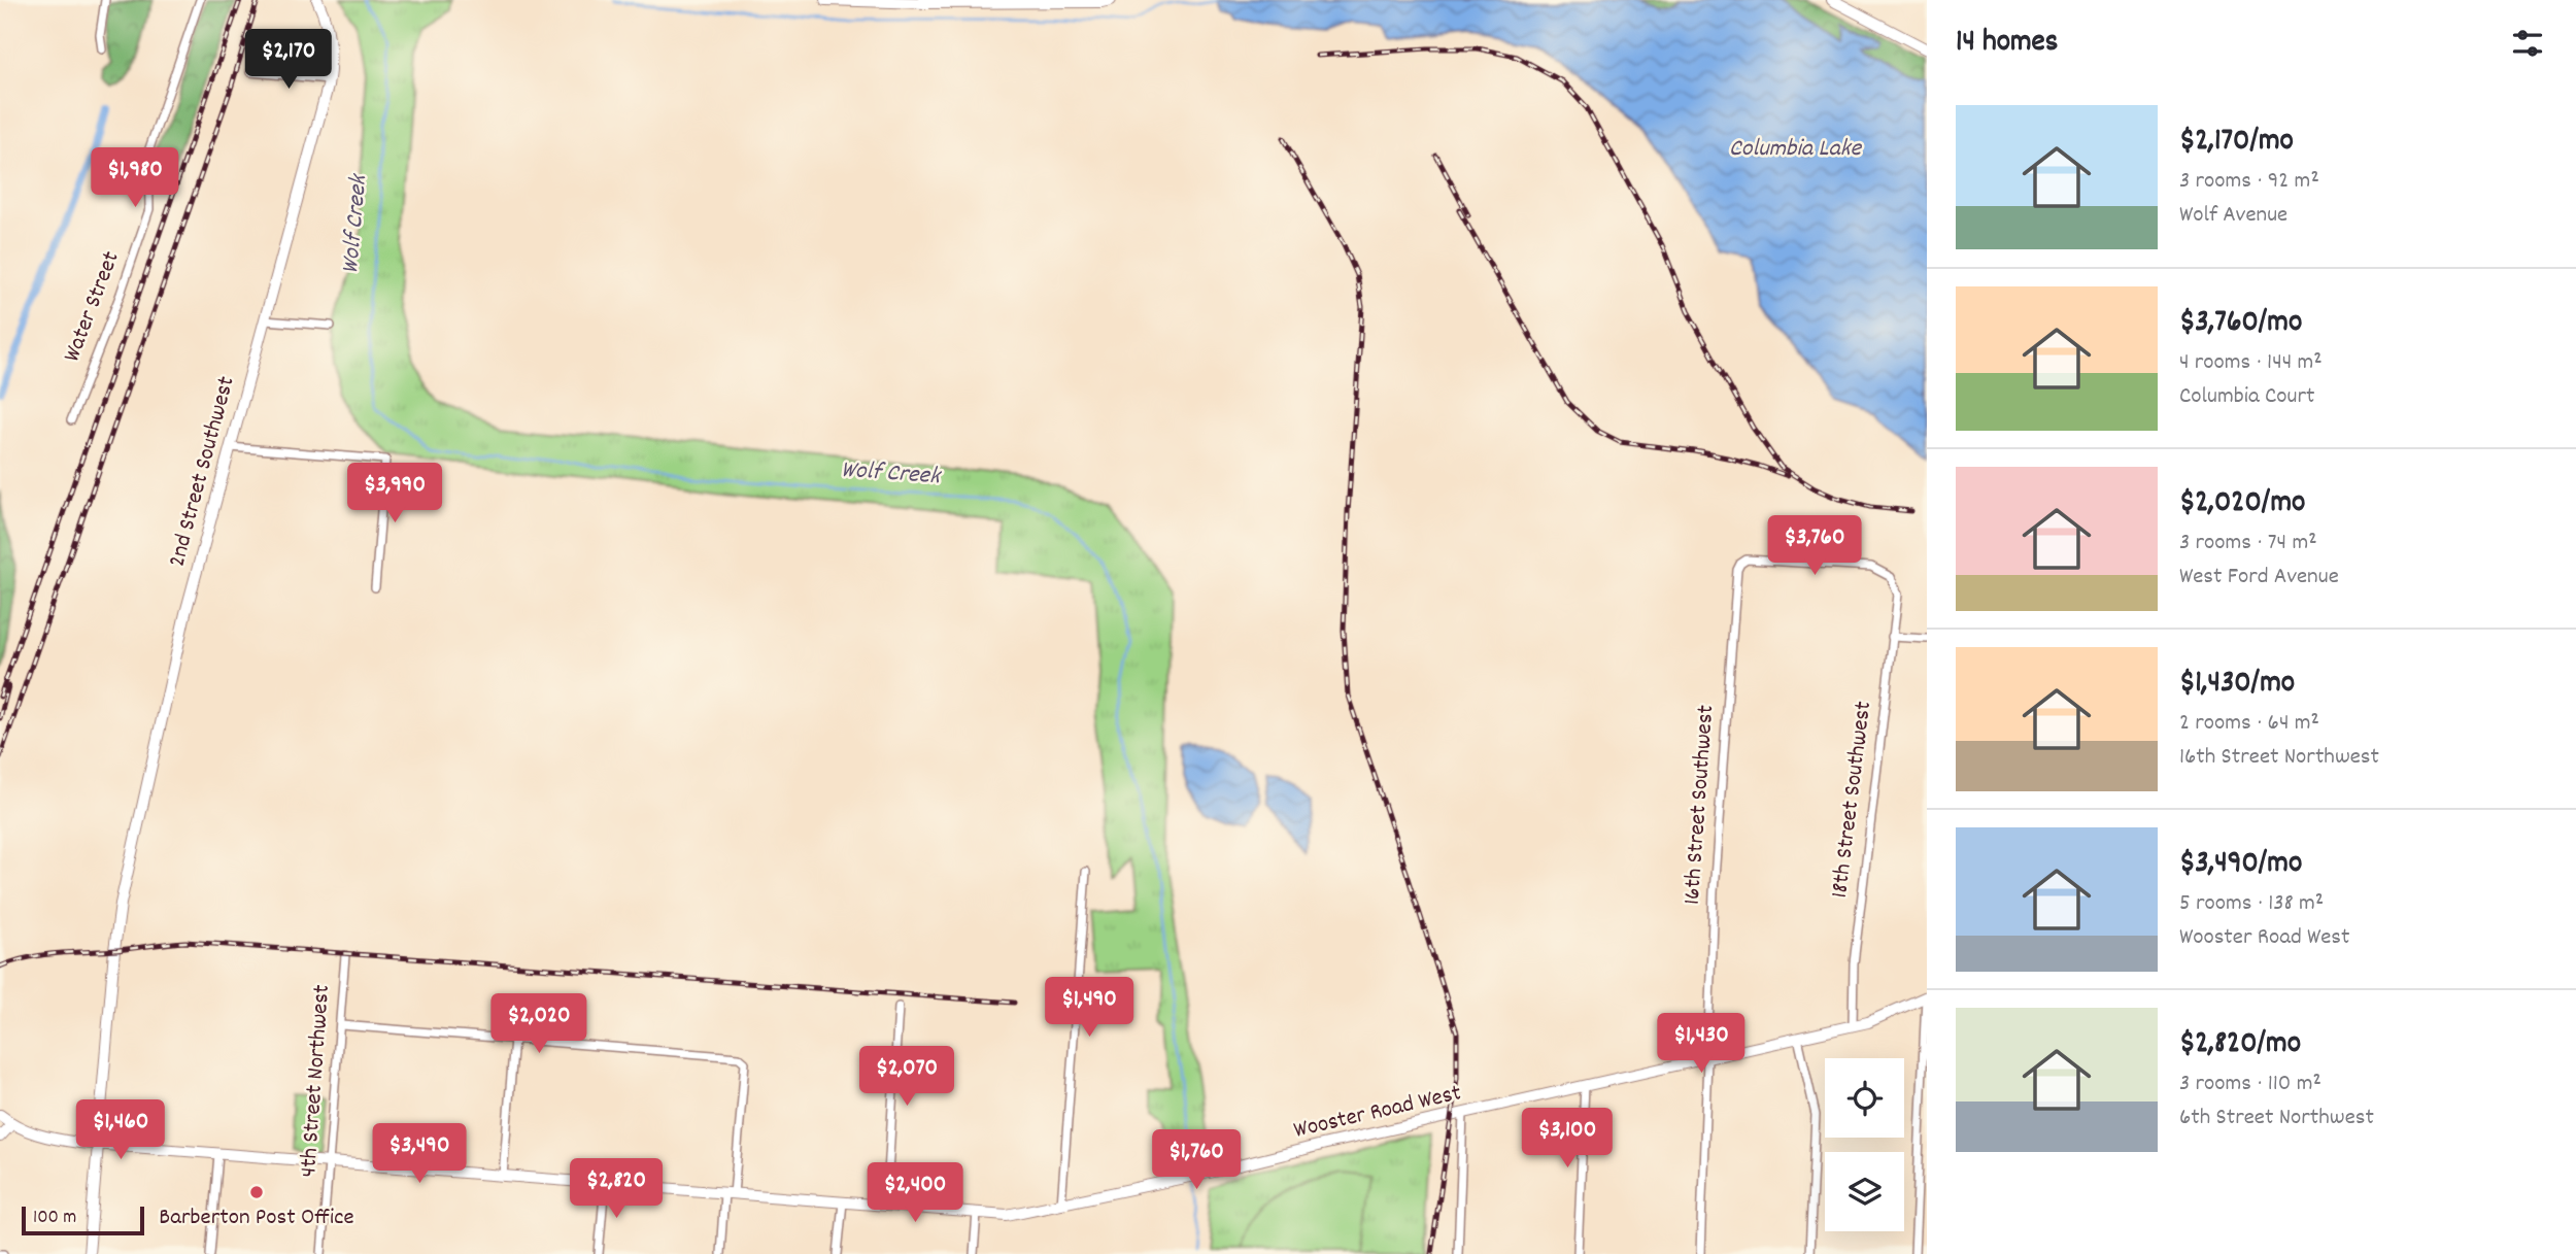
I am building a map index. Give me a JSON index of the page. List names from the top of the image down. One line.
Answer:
{"streets":{"main road":["2nd Street Southwest","Wooster Road West"],"street":["Water Street","18th Street Southwest","16th Street Southwest","4th Street Northwest"]},"crossings":[["2nd Street Southwest","Wooster Road West"],["18th Street Southwest","16th Street Southwest"],["18th Street Southwest","Wooster Road West"],["16th Street Southwest","Wooster Road West"],["4th Street Northwest","Wooster Road West"]],"water":["Columbia Lake","Wolf Creek"],"places":["Barberton Post Office"],"scale_bar":"100 m","page":{"heading":"14 homes","price":["$2,170","$1,980","$3,990","$3,760","$1,490","$2,020","$1,430","$2,070","$1,460","$3,100","$3,490","$1,760","$2,820","$2,400"],"list":[{"name":"$2,170/mo","note":"3 rooms · 92 m² · Wolf Avenue"},{"name":"$3,760/mo","note":"4 rooms · 144 m² · Columbia Court"},{"name":"$2,020/mo","note":"3 rooms · 74 m² · West Ford Avenue"},{"name":"$1,430/mo","note":"2 rooms · 64 m² · 16th Street Northwest"},{"name":"$3,490/mo","note":"5 rooms · 138 m² · Wooster Road West"},{"name":"$2,820/mo","note":"3 rooms · 110 m² · 6th Street Northwest"}],"scale":"100 m"}}
